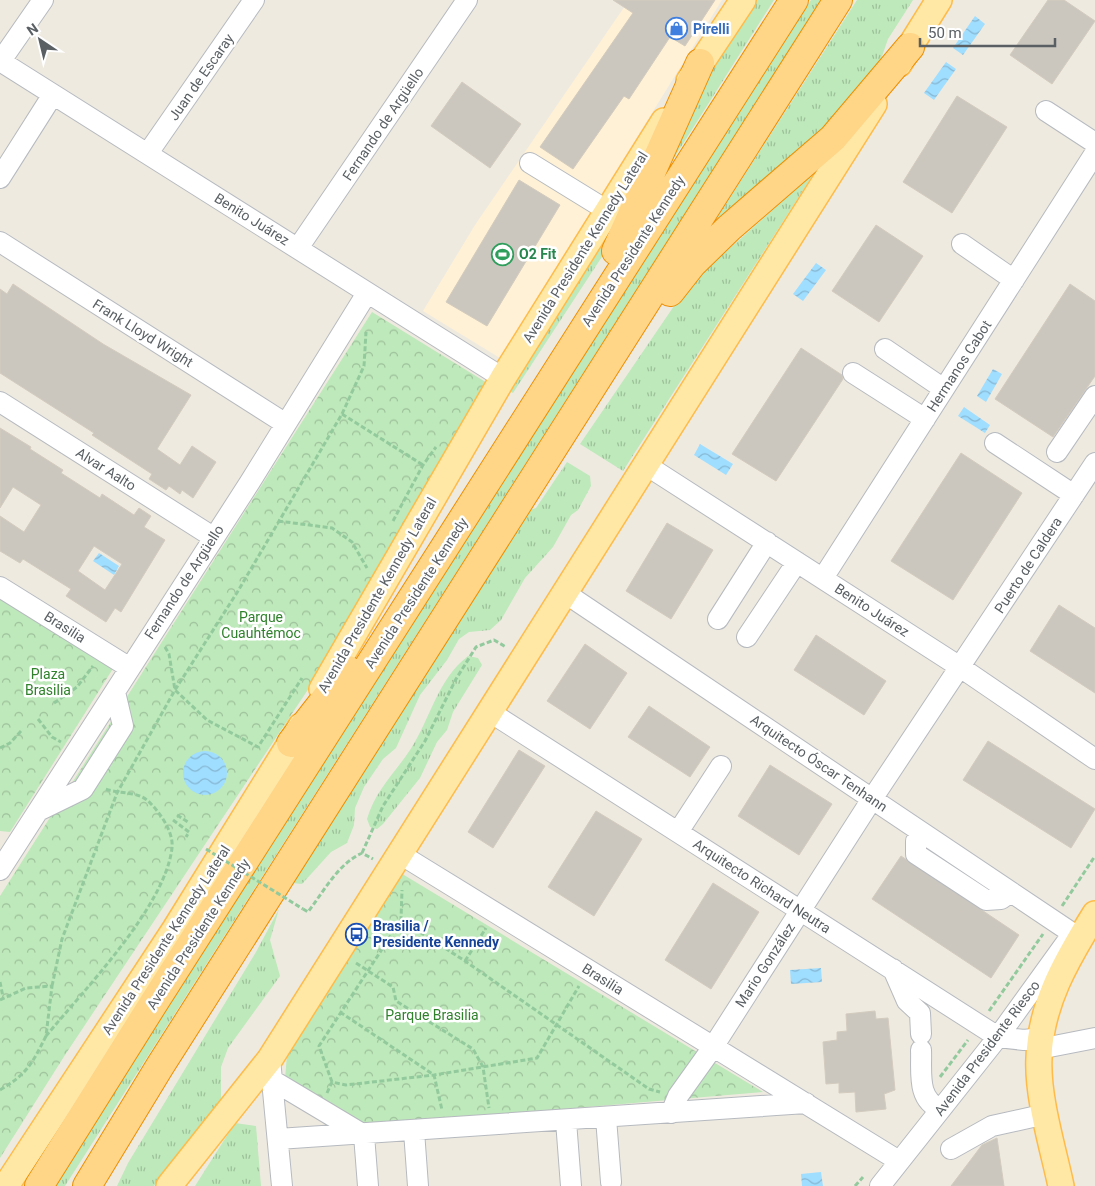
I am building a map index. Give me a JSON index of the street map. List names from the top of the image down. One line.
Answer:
{"streets":{"highway":["Avenida Presidente Kennedy"],"main road":["Avenida Presidente Kennedy Lateral","Avenida Presidente Riesco"],"street":["Juan de Escaray","Fernando de Argüello","Benito Juárez","Frank Lloyd Wright","Hermanos Cabot","Alvar Aalto","Puerto de Caldera","Brasilia","Arquitecto Óscar Tenhann","Arquitecto Richard Neutra","Mario González"]},"crossings":[["Juan de Escaray","Benito Juárez"],["Fernando de Argüello","Benito Juárez"],["Fernando de Argüello","Frank Lloyd Wright"],["Fernando de Argüello","Alvar Aalto"],["Fernando de Argüello","Brasilia"],["Benito Juárez","Avenida Presidente Kennedy Lateral"],["Benito Juárez","Hermanos Cabot"],["Benito Juárez","Puerto de Caldera"],["Benito Juárez","Mario González"],["Puerto de Caldera","Mario González"],["Brasilia","Mario González"],["Brasilia","Avenida Presidente Riesco"],["Arquitecto Óscar Tenhann","Mario González"],["Arquitecto Óscar Tenhann","Avenida Presidente Riesco"],["Arquitecto Richard Neutra","Mario González"],["Arquitecto Richard Neutra","Avenida Presidente Riesco"]],"parks":["Parque Cuauhtémoc","Plaza Brasilia","Parque Brasilia"],"places":{"shop":["Pirelli"],"sports":["O2 Fit"],"bus stop":["Brasilia / Presidente Kennedy"]},"scale_bar":"50 m","north":"top left"}
